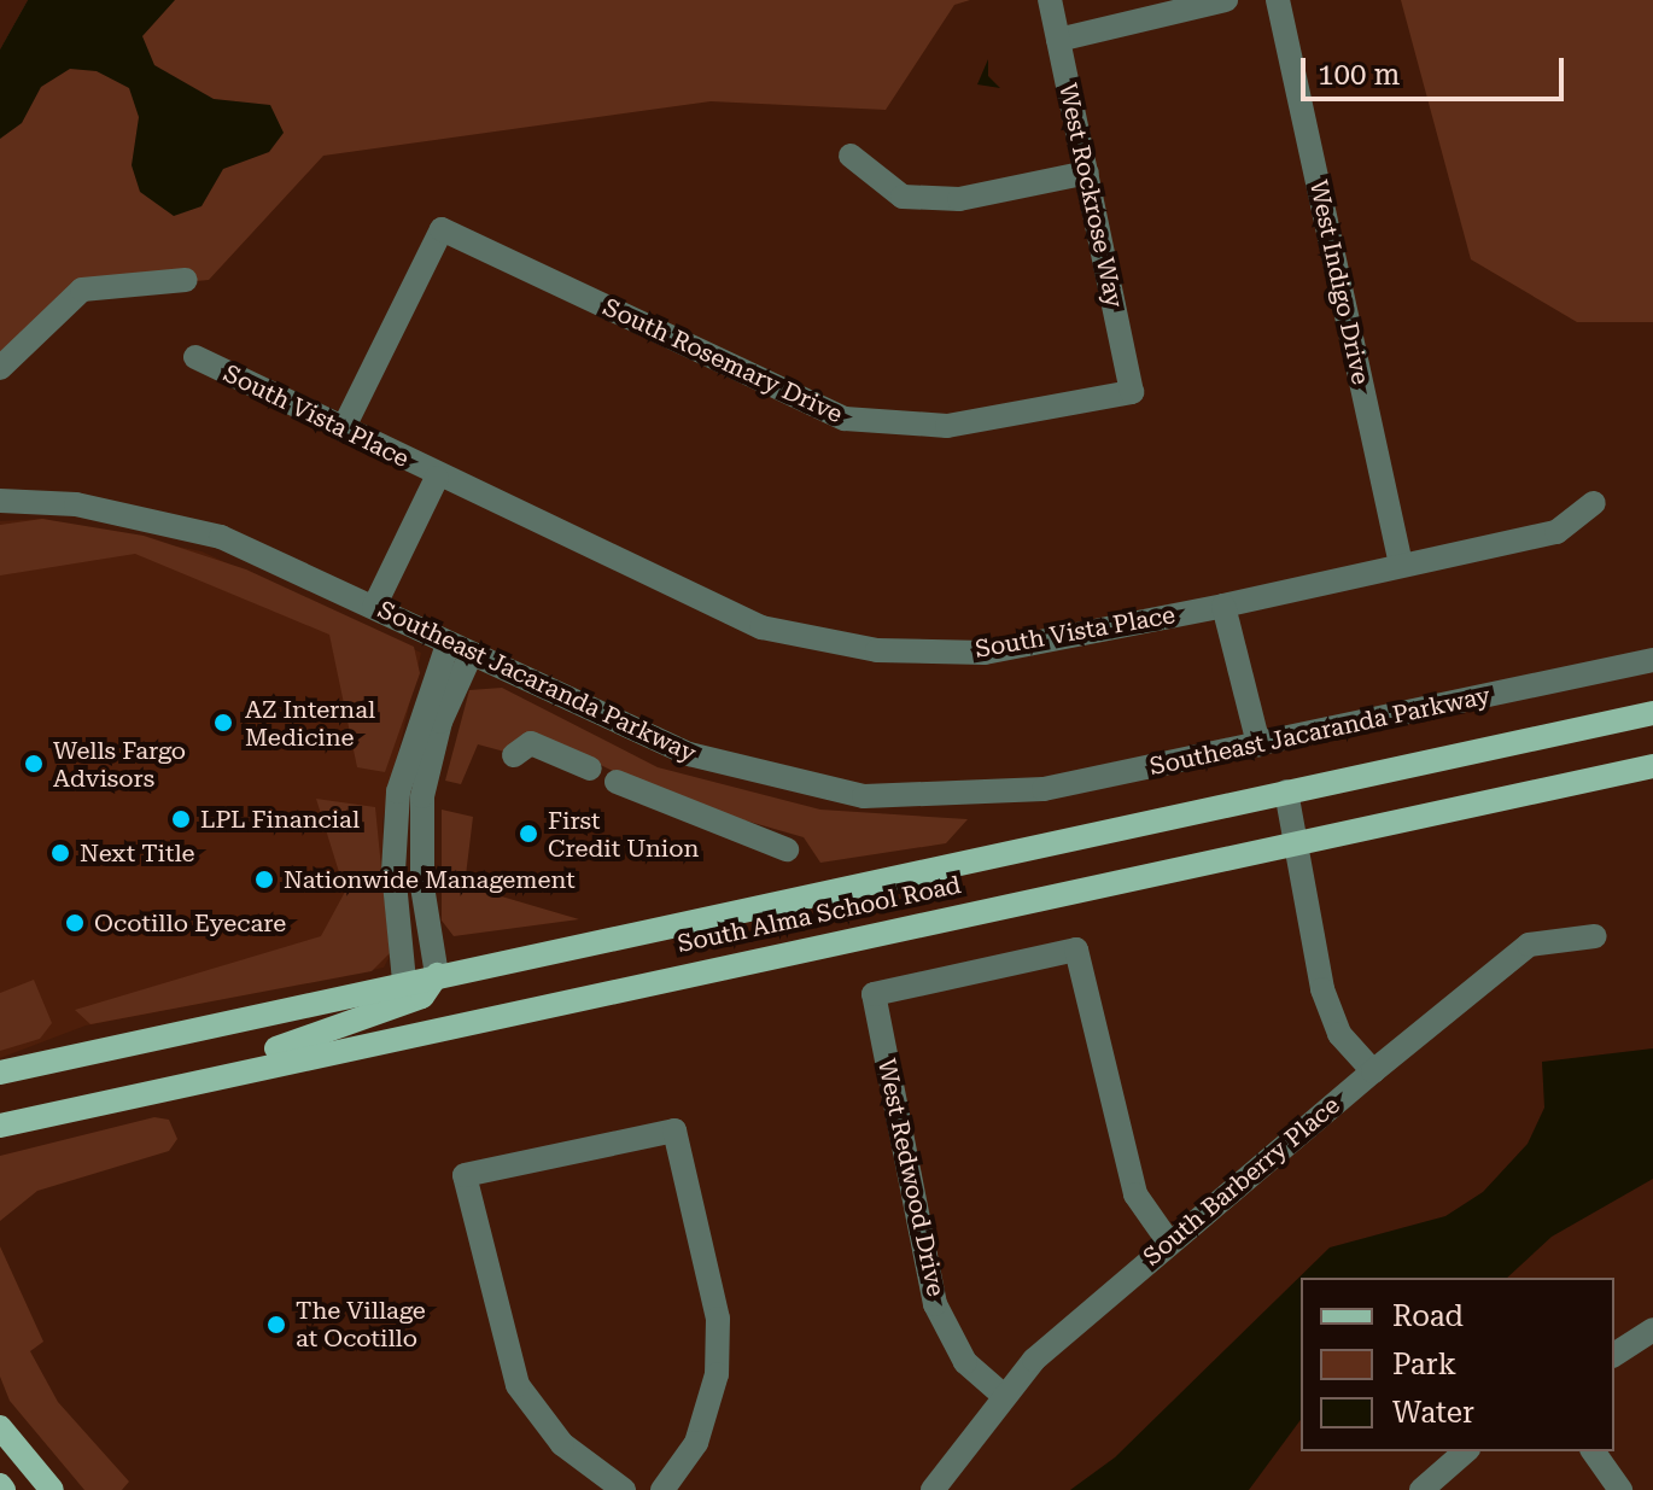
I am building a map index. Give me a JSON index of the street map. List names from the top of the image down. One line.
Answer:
{"streets":{"main road":["South Alma School Road"],"street":["West Rockrose Way","West Indigo Drive","South Rosemary Drive","South Vista Place","Southeast Jacaranda Parkway","West Redwood Drive","South Barberry Place"]},"crossings":[["West Rockrose Way","South Rosemary Drive"],["West Indigo Drive","South Vista Place"],["South Rosemary Drive","South Vista Place"],["West Redwood Drive","South Barberry Place"]],"places":["AZ Internal Medicine","Wells Fargo Advisors","LPL Financial","First Credit Union","Next Title","Nationwide Management","Ocotillo Eyecare","The Village at Ocotillo"],"legend":["Road","Park","Water"],"scale_bar":"100 m"}
